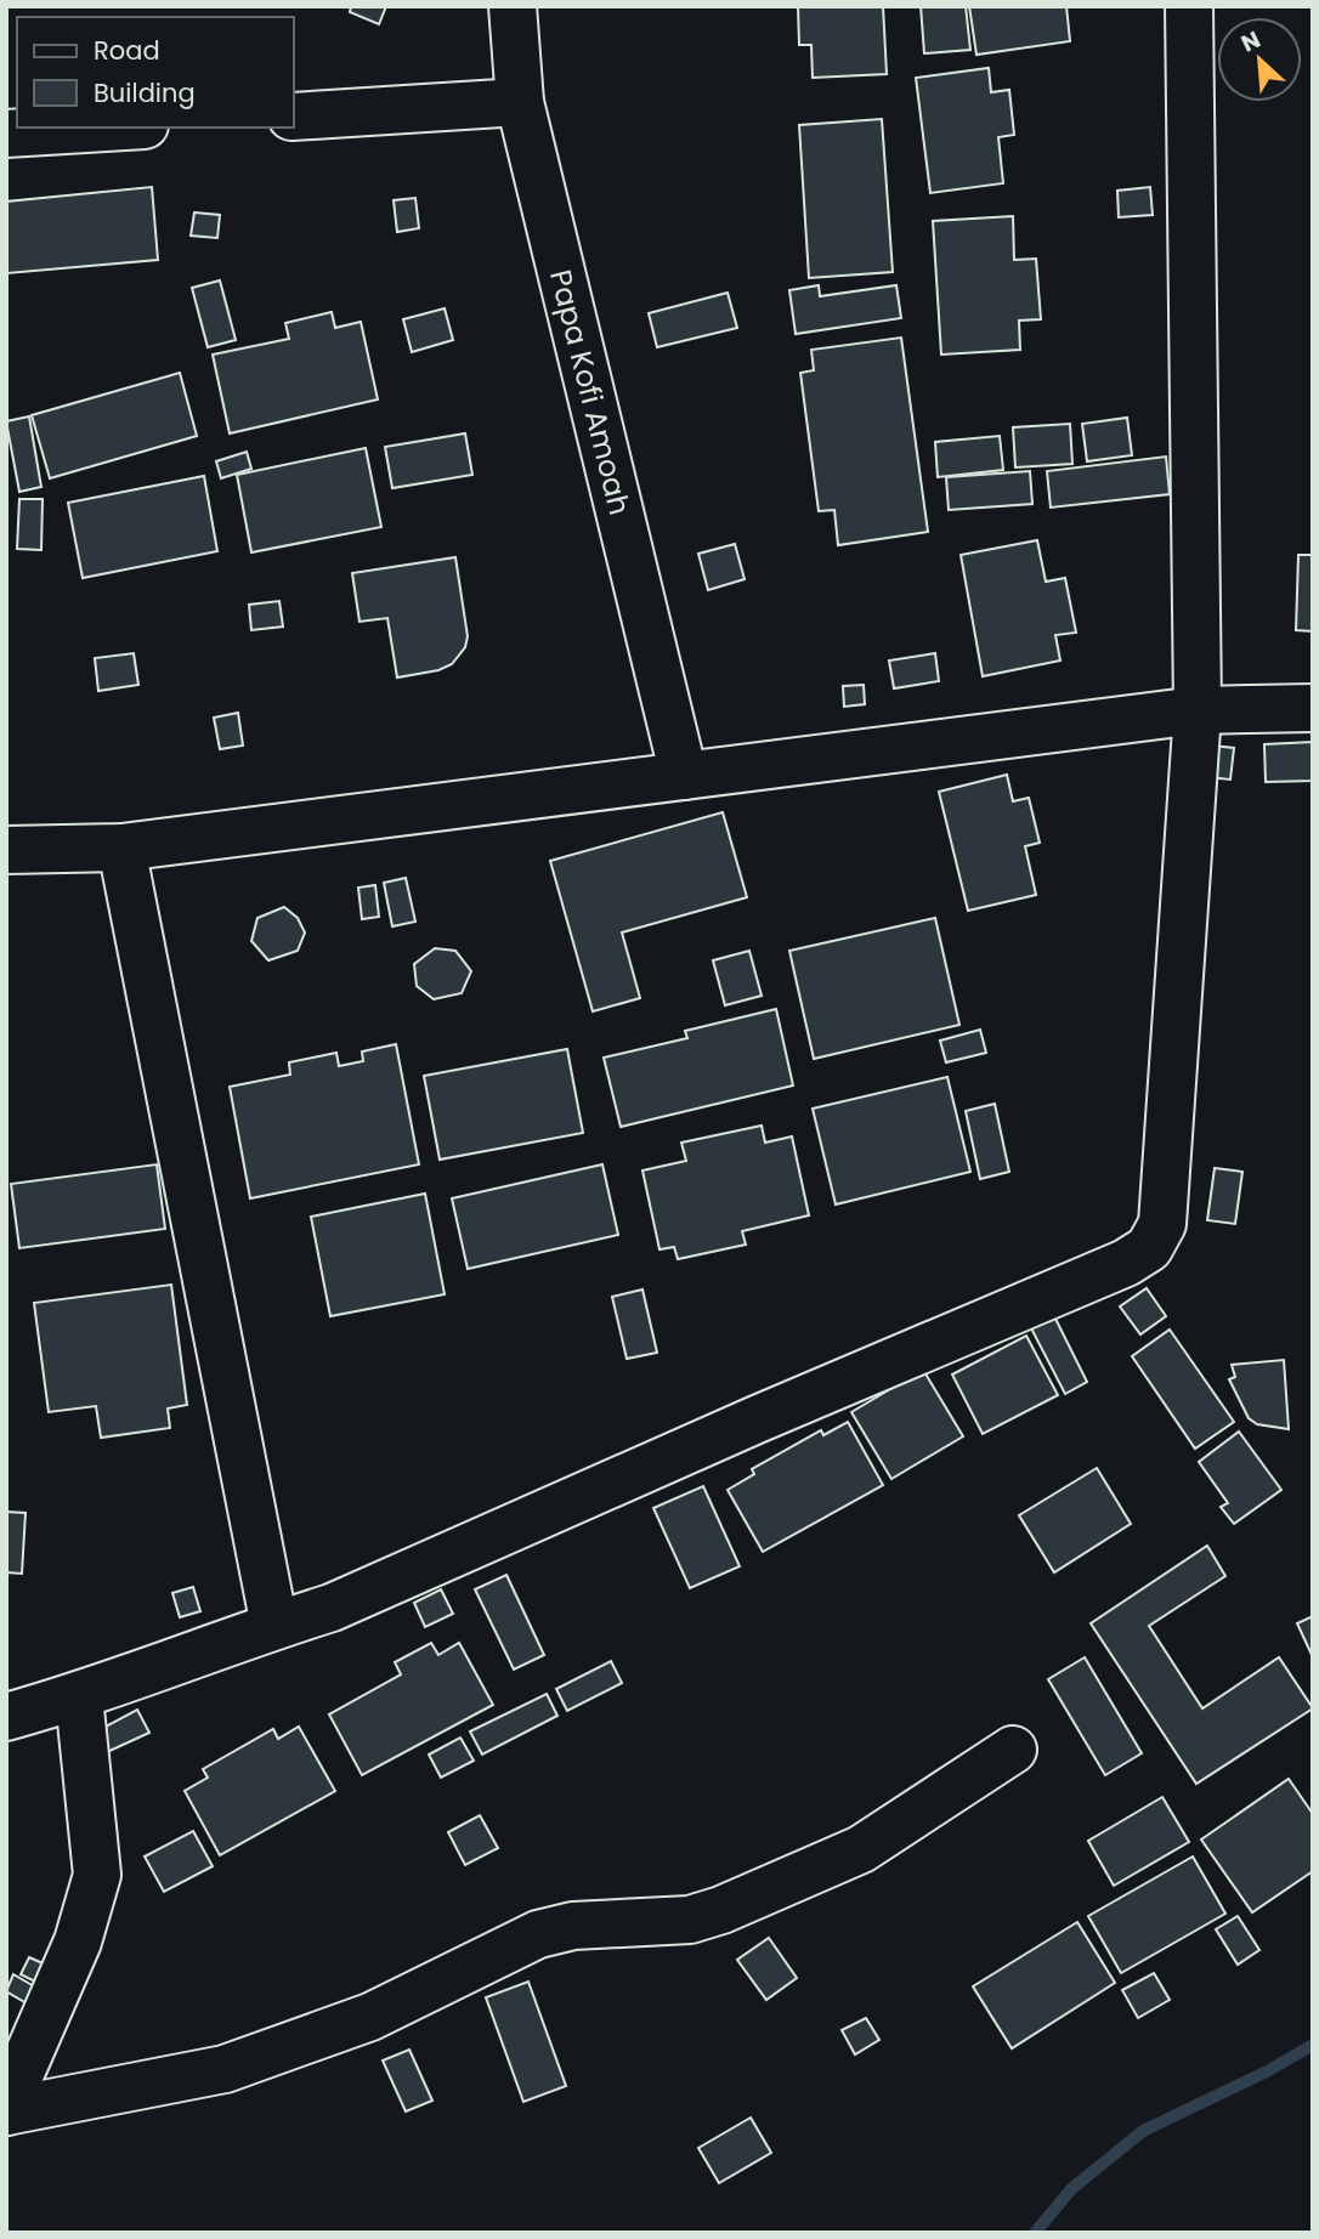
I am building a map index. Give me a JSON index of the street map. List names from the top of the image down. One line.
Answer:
{"streets":{"street":["Papa Kofi Amoah"]},"legend":["Road","Building"],"north":"top left"}
